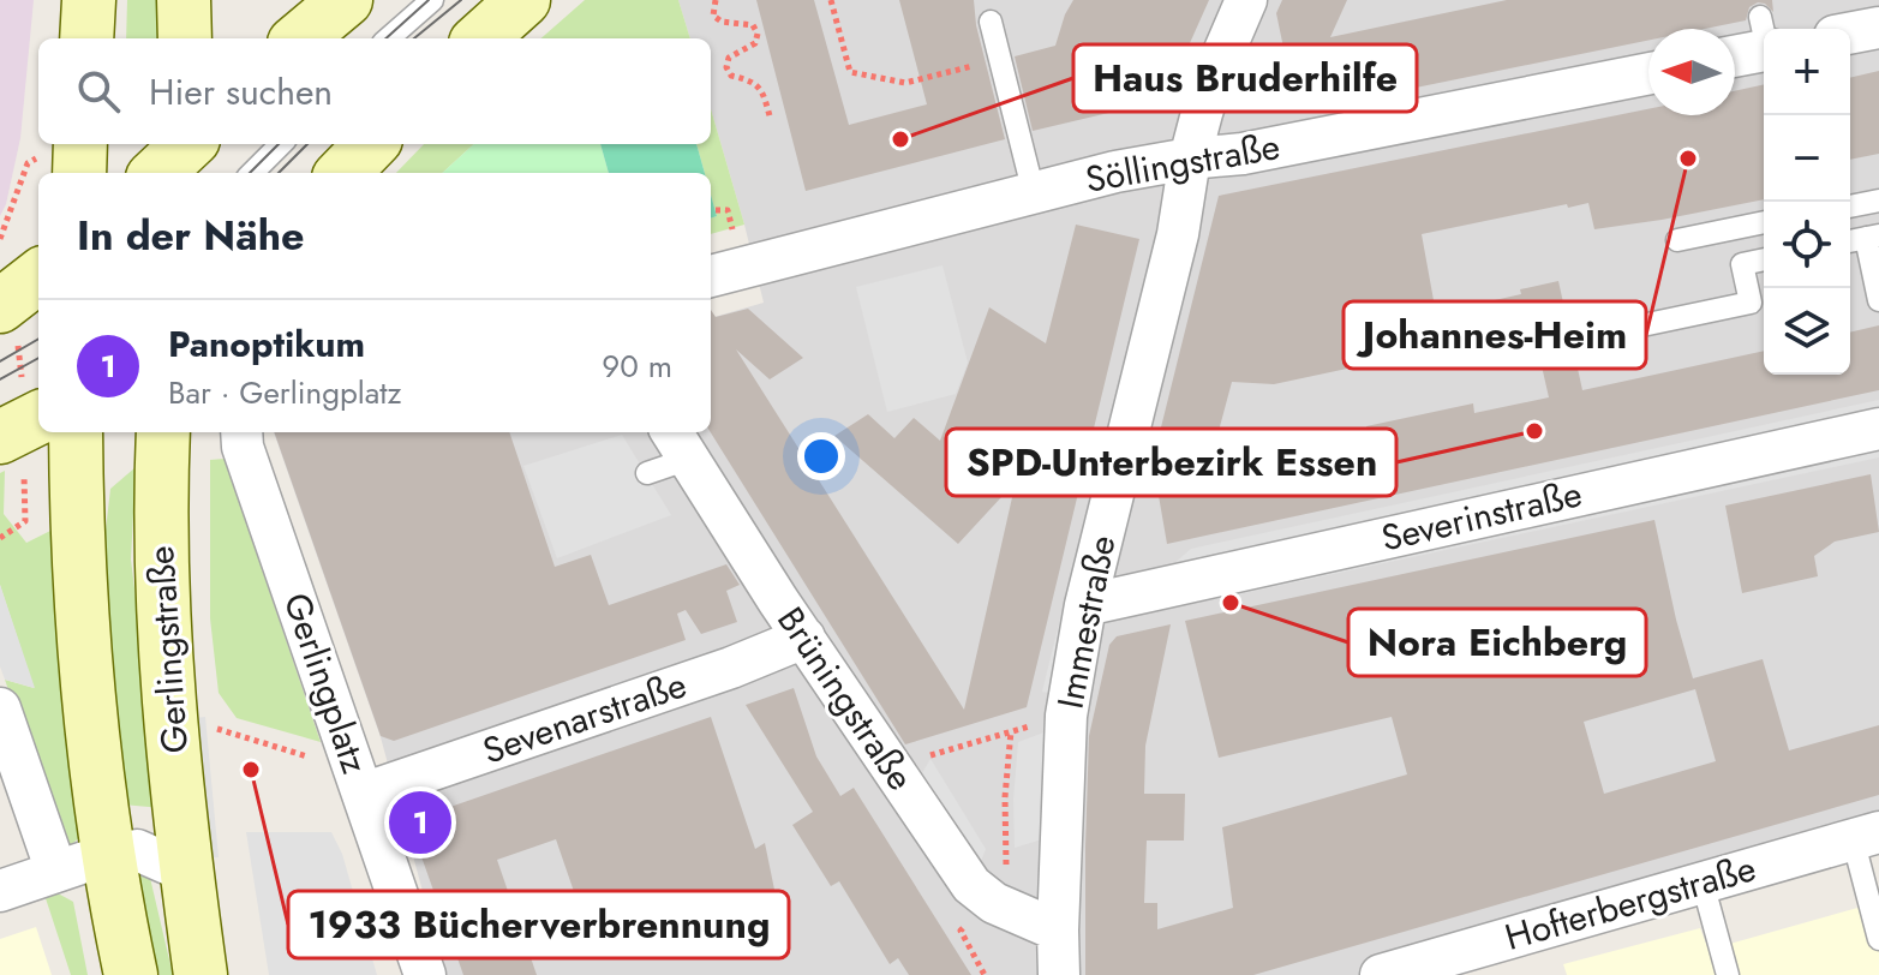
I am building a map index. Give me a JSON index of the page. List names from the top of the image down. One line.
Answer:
{"streets":{"main road":["Gerlingstraße"],"street":["Söllingstraße","Severinstraße","Immestraße","Gerlingplatz","Brüningstraße","Sevenarstraße","Hofterbergstraße"]},"crossings":[["Söllingstraße","Immestraße"],["Severinstraße","Immestraße"],["Immestraße","Brüningstraße"],["Gerlingplatz","Sevenarstraße"],["Brüningstraße","Sevenarstraße"]],"places":["Haus Bruderhilfe","Johannes-Heim","SPD-Unterbezirk Essen","Nora Eichberg","1933 Bücherverbrennung"],"north":"left","page":{"map_buttons":["+","−"],"search":"Hier suchen","heading":"In der Nähe","list":[{"mark":"1","name":"Panoptikum","note":"Bar · Gerlingplatz","value":"90 m"}],"pins":"1"}}
